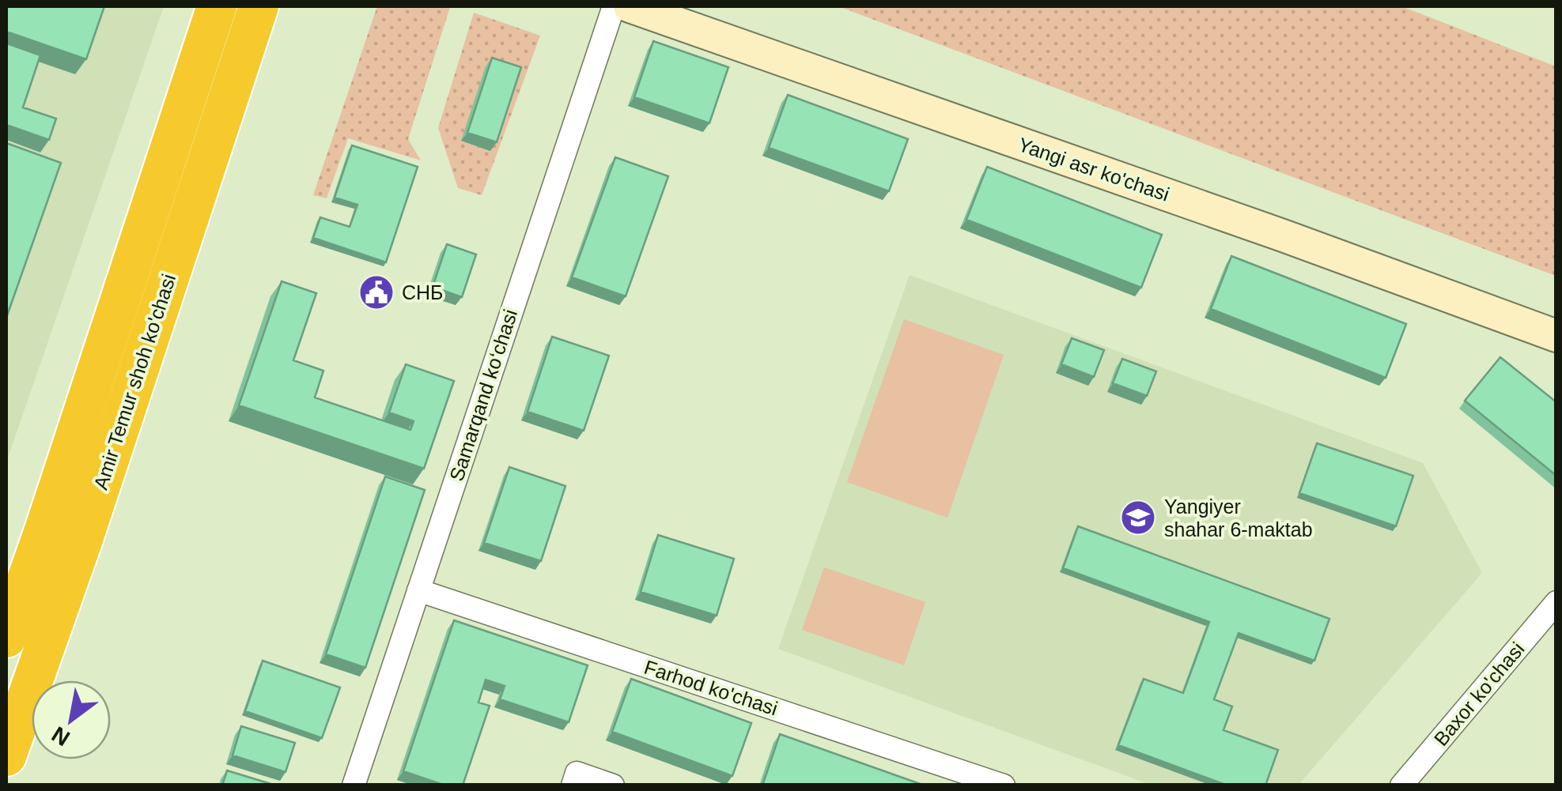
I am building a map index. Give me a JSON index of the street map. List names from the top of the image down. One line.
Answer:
{"streets":{"highway":["Amir Temur shoh ko'chasi"],"street":["Yangi asr ko'chasi","Samarqand ko‘chasi","Farhod ko'chasi","Baxor ko'chasi"]},"crossings":[["Samarqand ko‘chasi","Farhod ko'chasi"]],"places":{"public building":["СНБ"],"school or university":["Yangiyer shahar 6-maktab"]},"north":"bottom left"}
